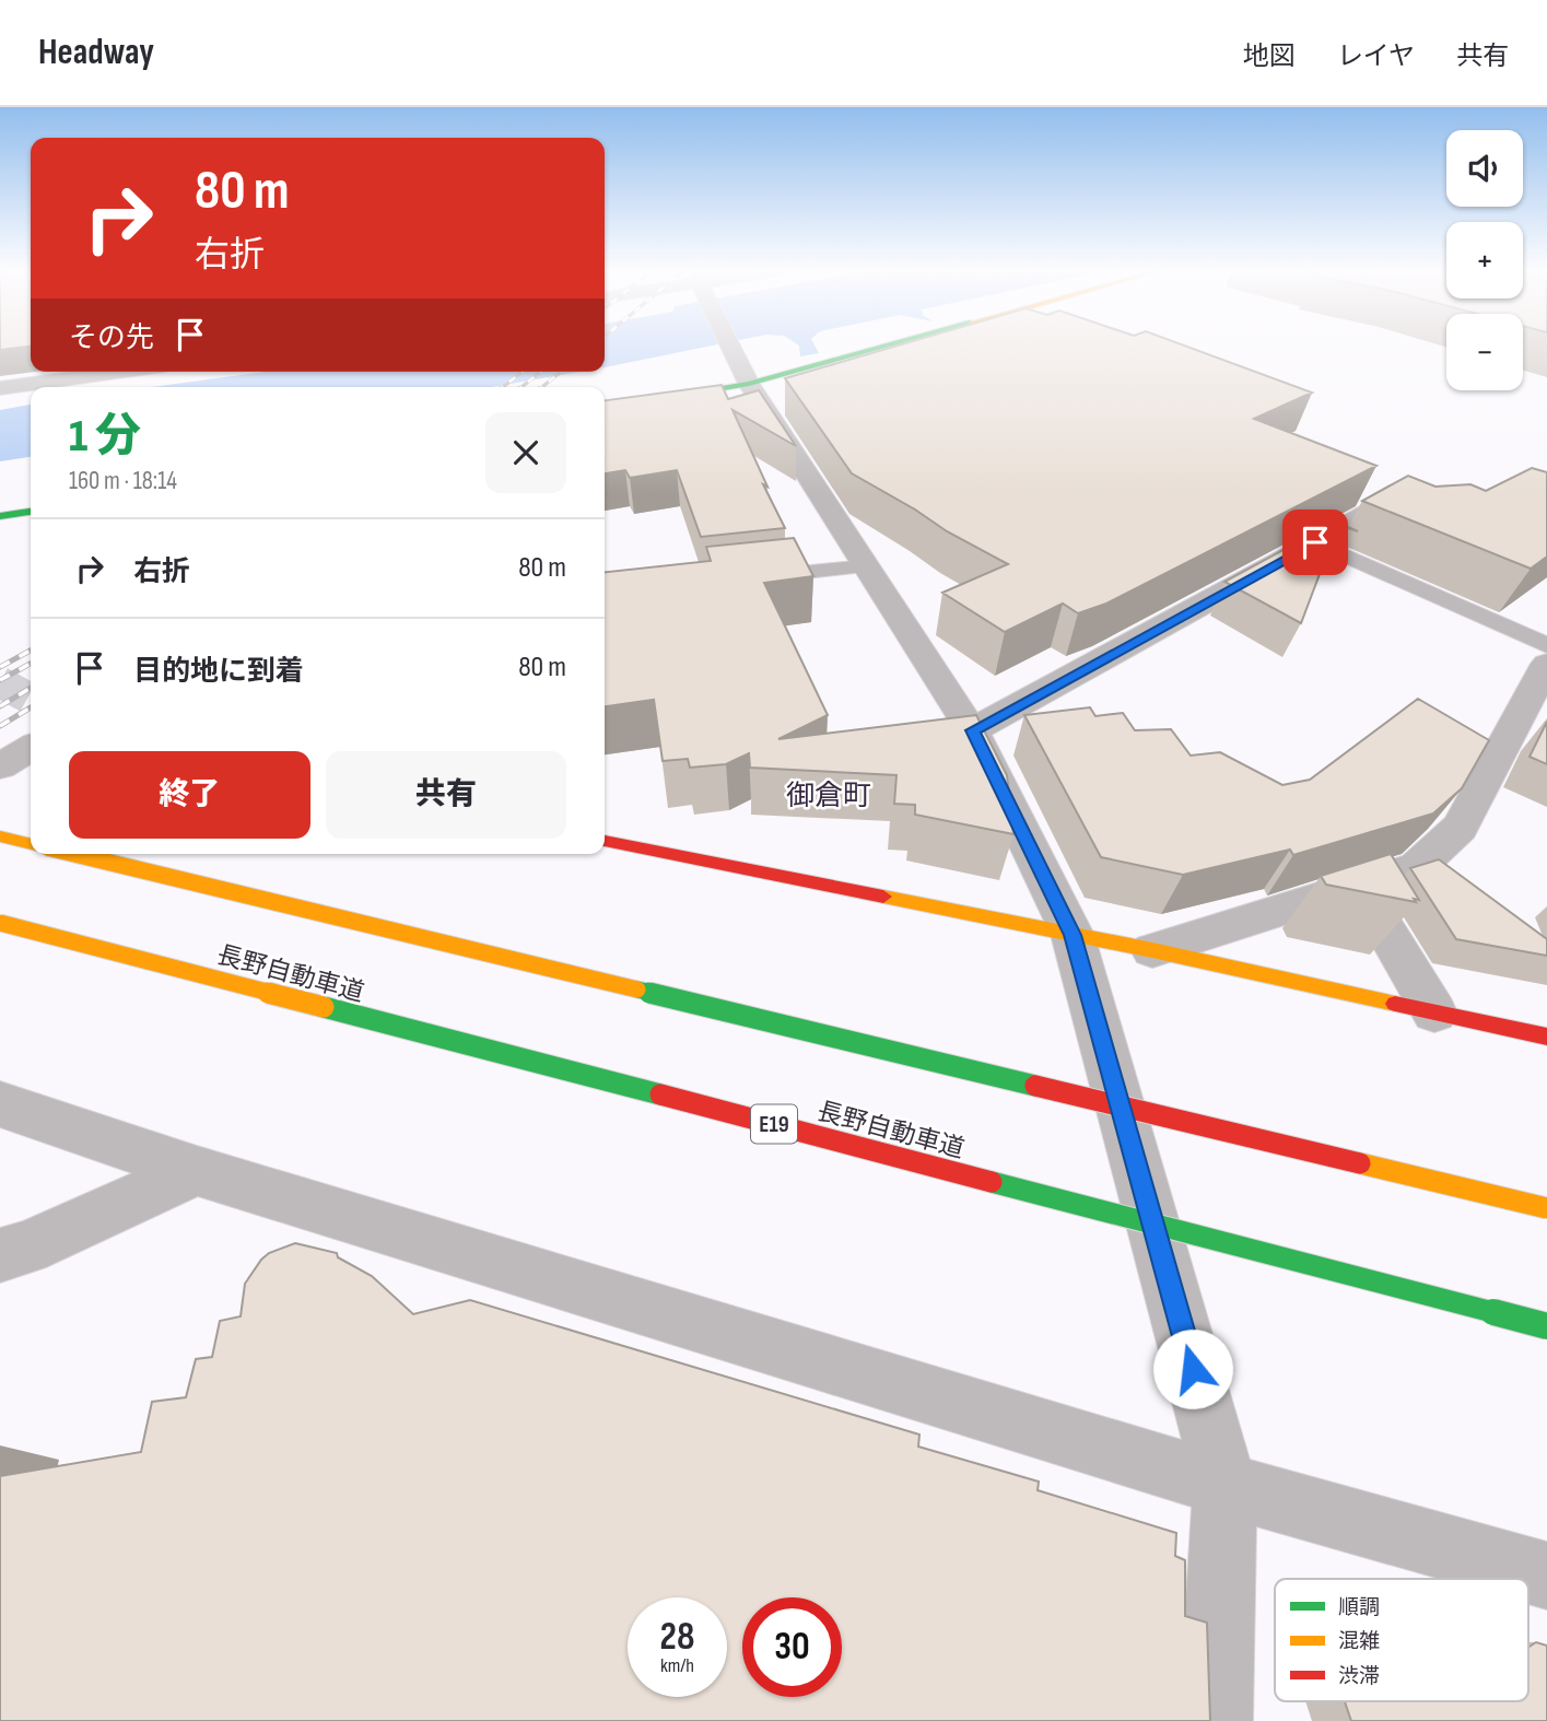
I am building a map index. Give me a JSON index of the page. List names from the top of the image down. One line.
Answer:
{"streets":{"main road":["長野自動車道","E19"]},"districts":["御倉町"],"legend":["順調","混雑","渋滞"],"page":{"header":"Headway","nav":["地図","レイヤ","共有"],"map_buttons":["+","−"],"turn":["80 m","右折"],"then":"その先","heading":["1 分","160 m · 18:14"],"list":[{"name":"右折","value":"80 m"},{"name":"目的地に到着","value":"80 m"}],"buttons":["終了","共有"],"speed":"28 km/h","limit":"30"}}
